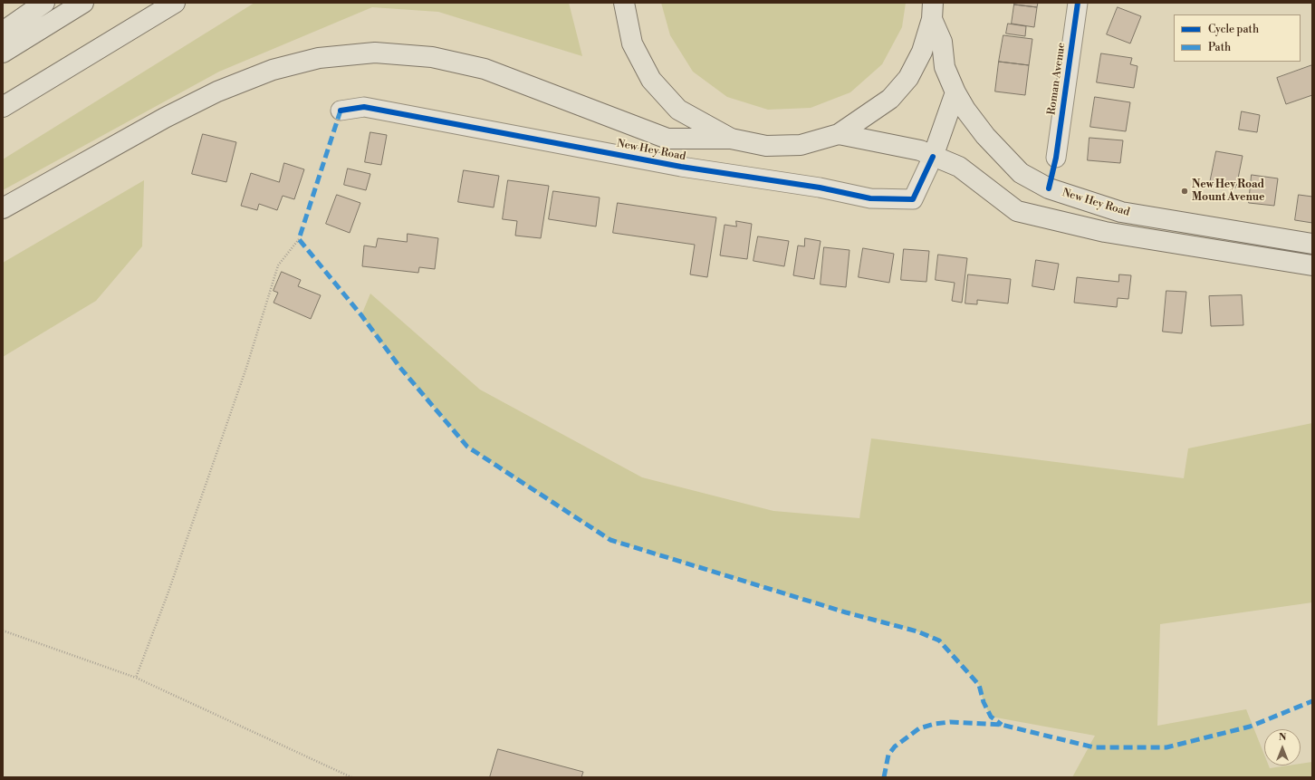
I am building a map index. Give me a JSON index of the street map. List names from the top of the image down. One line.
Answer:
{"streets":{"highway":["New Hey Road"],"street":["Roman Avenue"]},"places":["New Hey Road Mount Avenue"],"legend":["Cycle path","Path"],"north":"top"}
